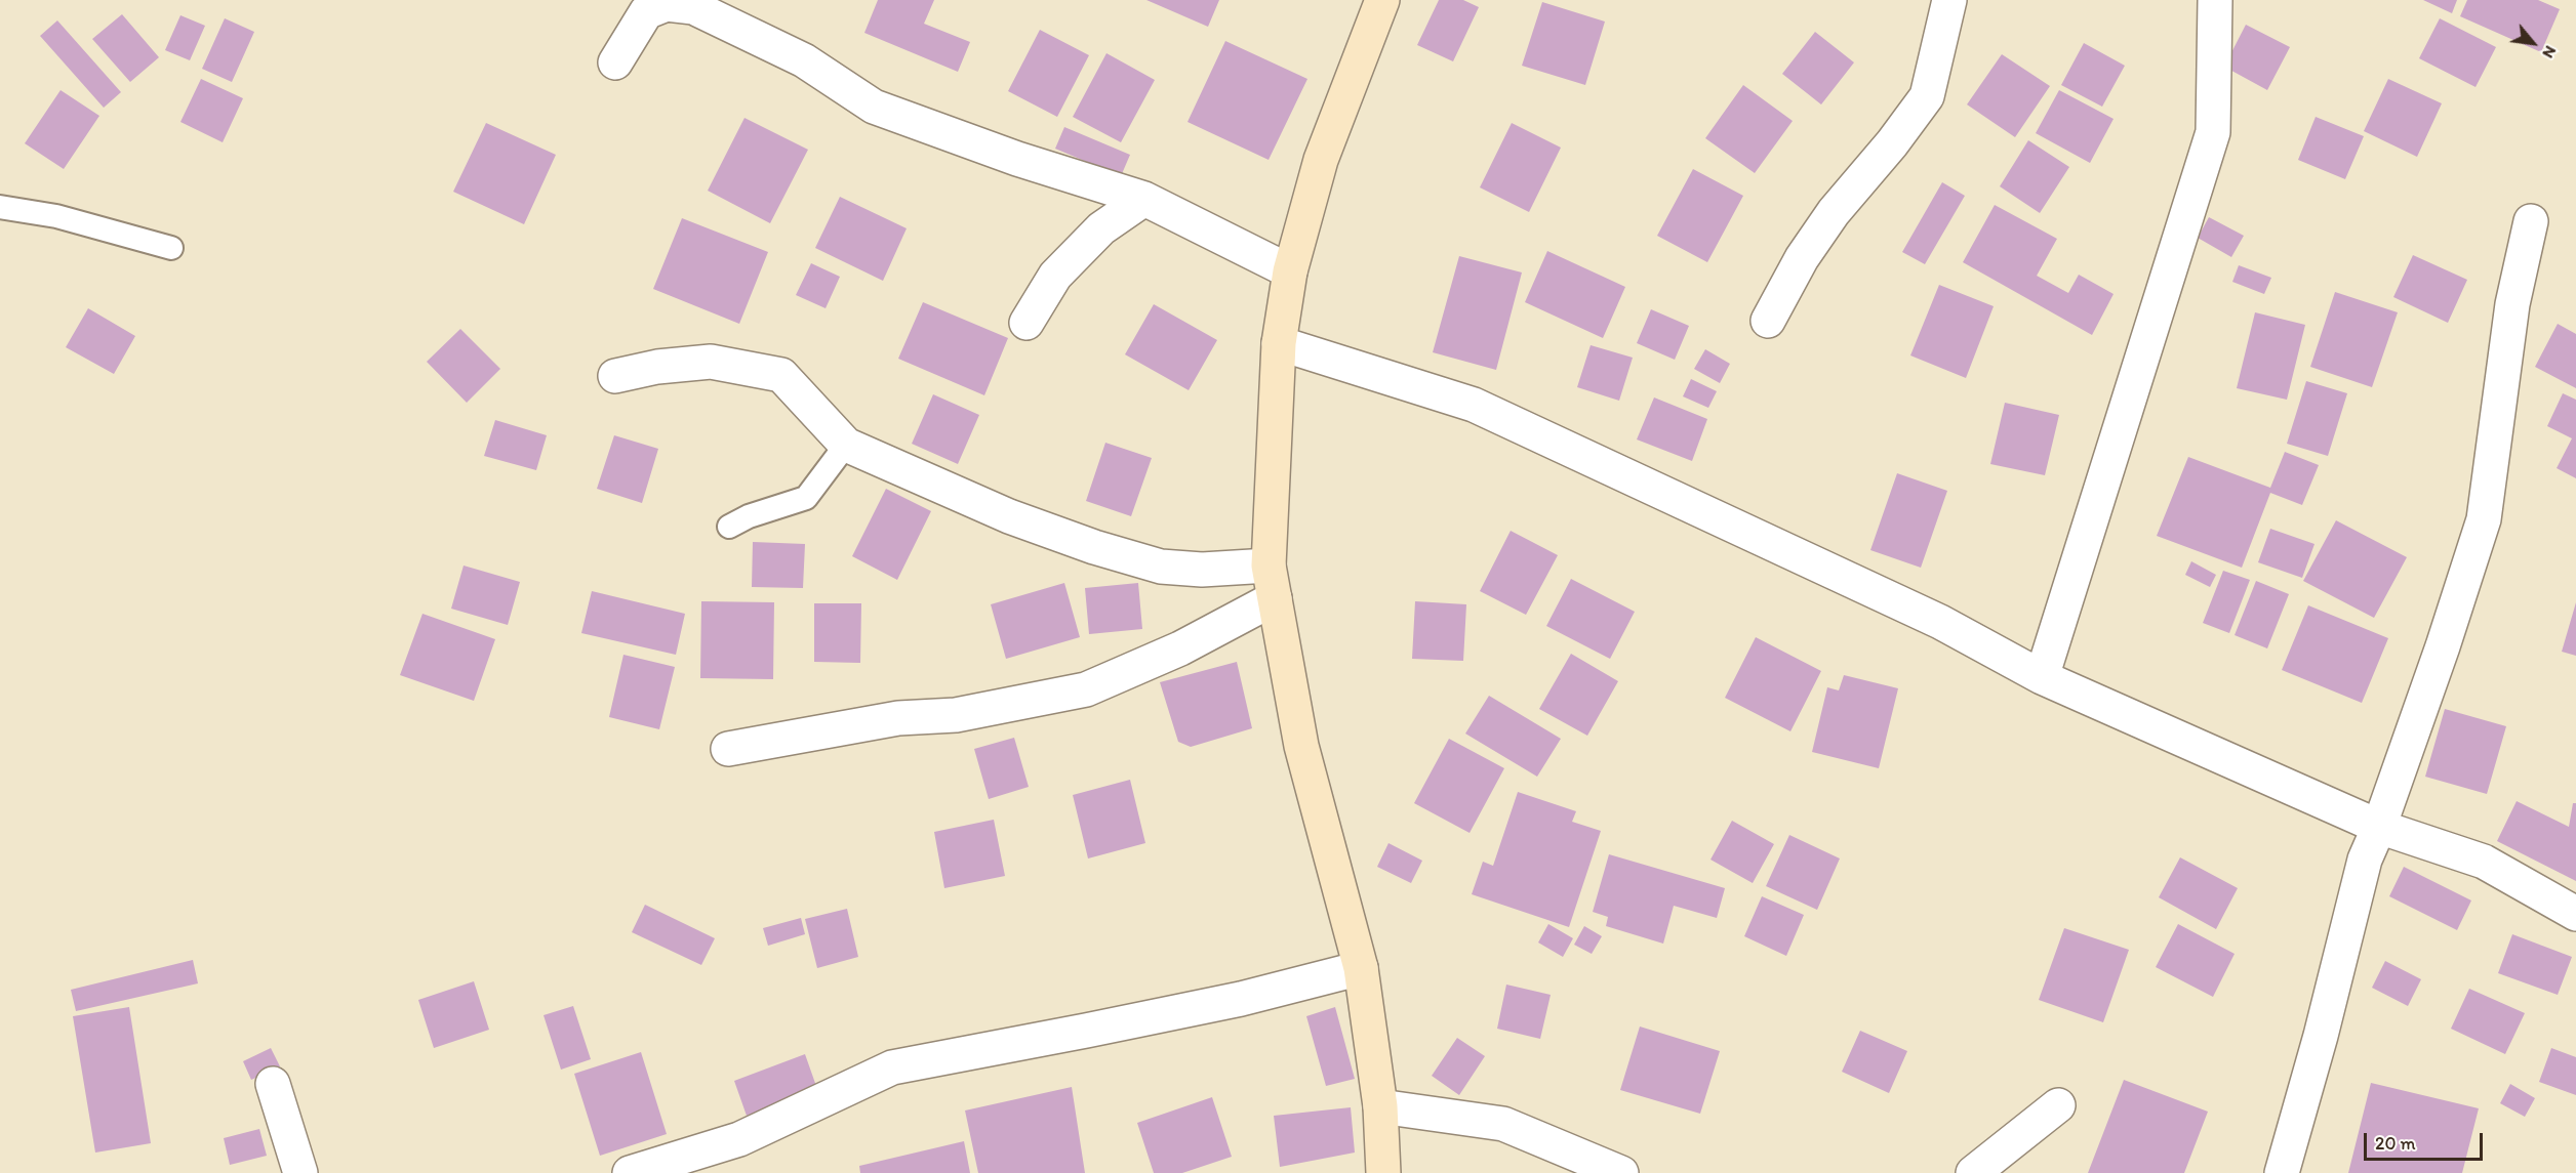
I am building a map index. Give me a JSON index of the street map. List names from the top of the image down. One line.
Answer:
{"scale_bar":"20 m","north":"bottom right"}
